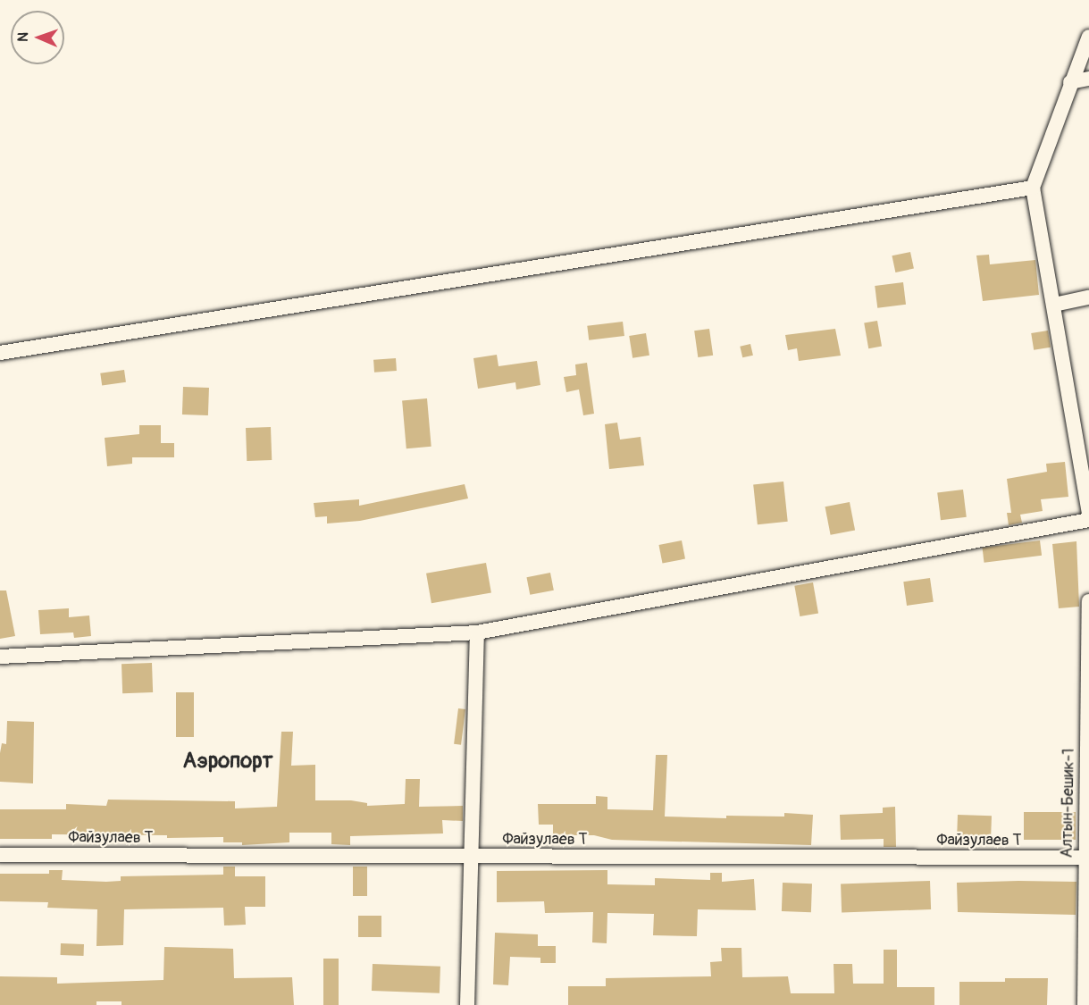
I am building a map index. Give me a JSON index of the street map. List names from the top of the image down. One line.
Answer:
{"streets":{"street":["Алтын-Бешик-1","Файзулаев Т"]},"crossings":[["Алтын-Бешик-1","Файзулаев Т"]],"districts":["Аэропорт"],"north":"left"}
